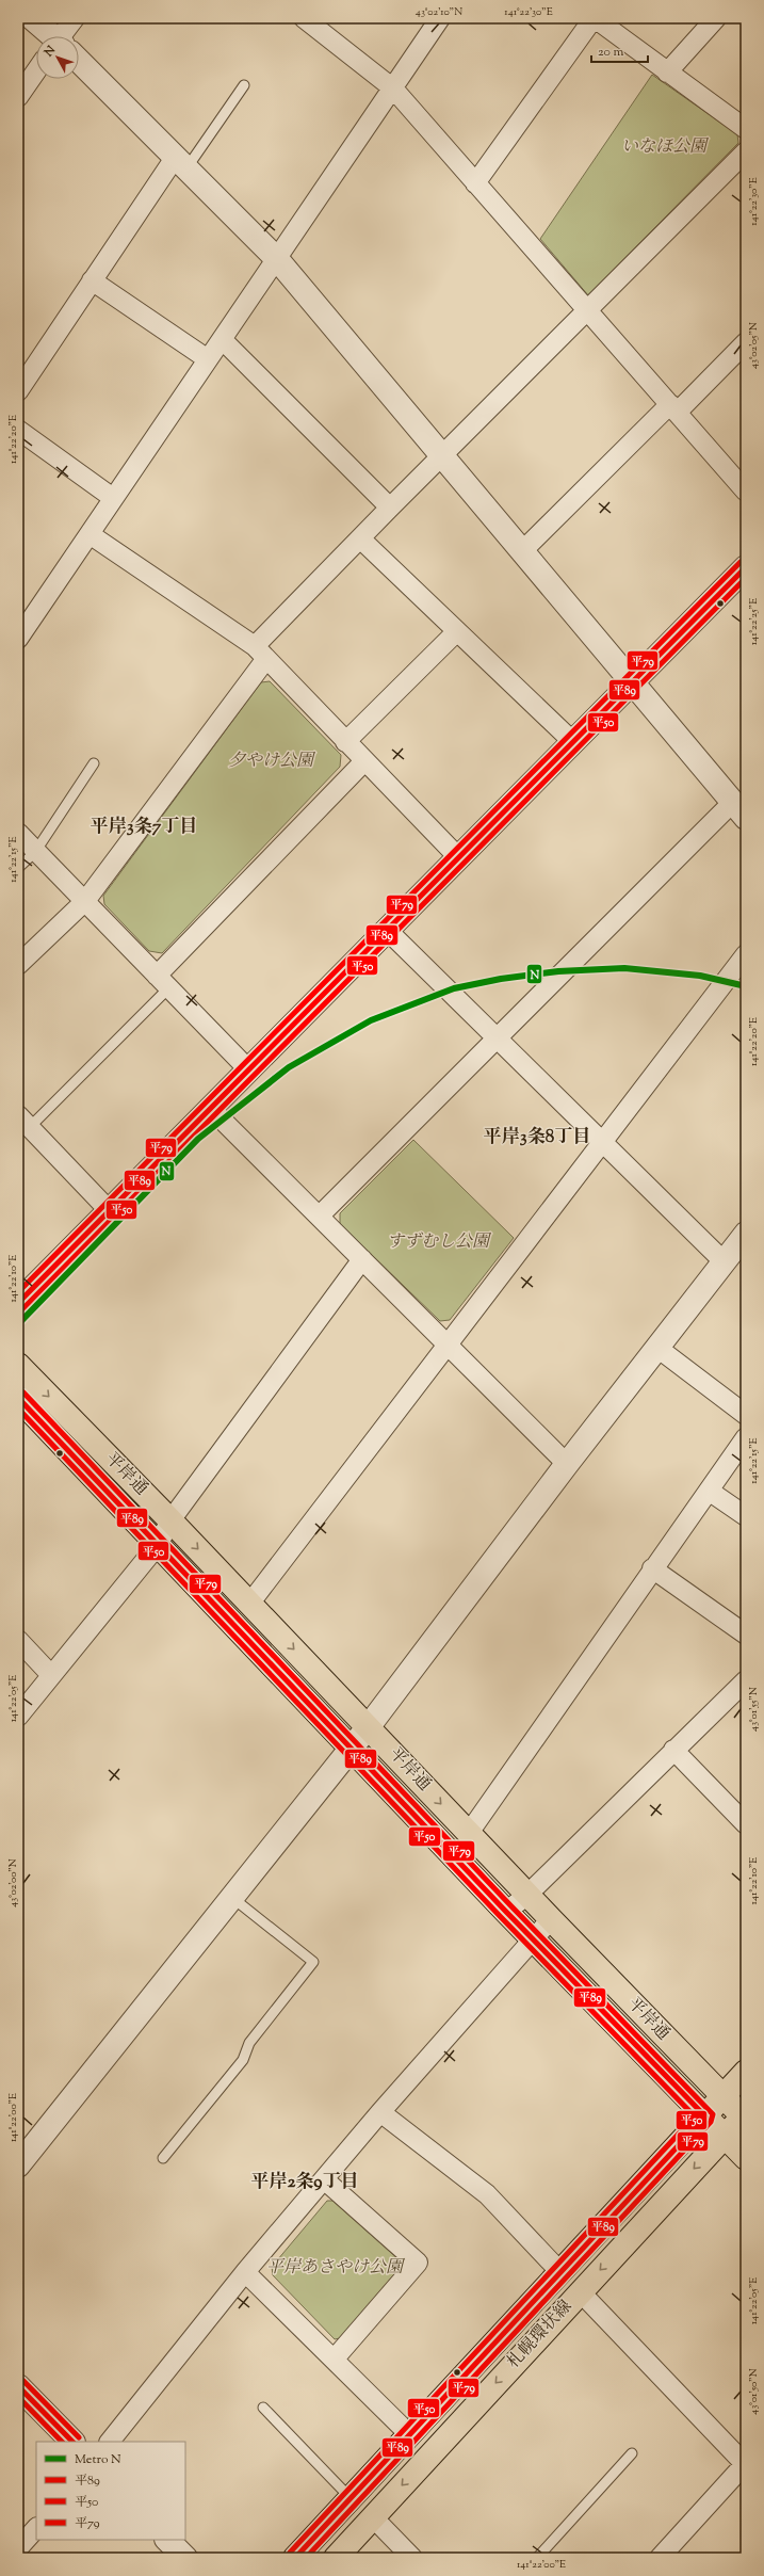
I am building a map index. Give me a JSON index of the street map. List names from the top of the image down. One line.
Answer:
{"streets":{"main road":["平岸通","札幌環状線"]},"crossings":[["平岸通","札幌環状線"]],"districts":["平岸3条7丁目","平岸3条8丁目","平岸2条9丁目"],"parks":["いなほ公園","夕やけ公園","すずむし公園","平岸あさやけ公園"],"lines":["transit line 平79","transit line 平89","transit line 平50","metro line N"],"legend":["Metro N","平89","平50","平79"],"scale_bar":"20 m","north":"top left","coordinates":["43°02'10\"N","141°22'30\"E","43°02'05\"N","141°22'20\"E","141°22'25\"E","141°22'15\"E","141°22'10\"E","141°22'05\"E","43°01'55\"N","43°02'00\"N","141°22'00\"E","43°01'50\"N"]}
